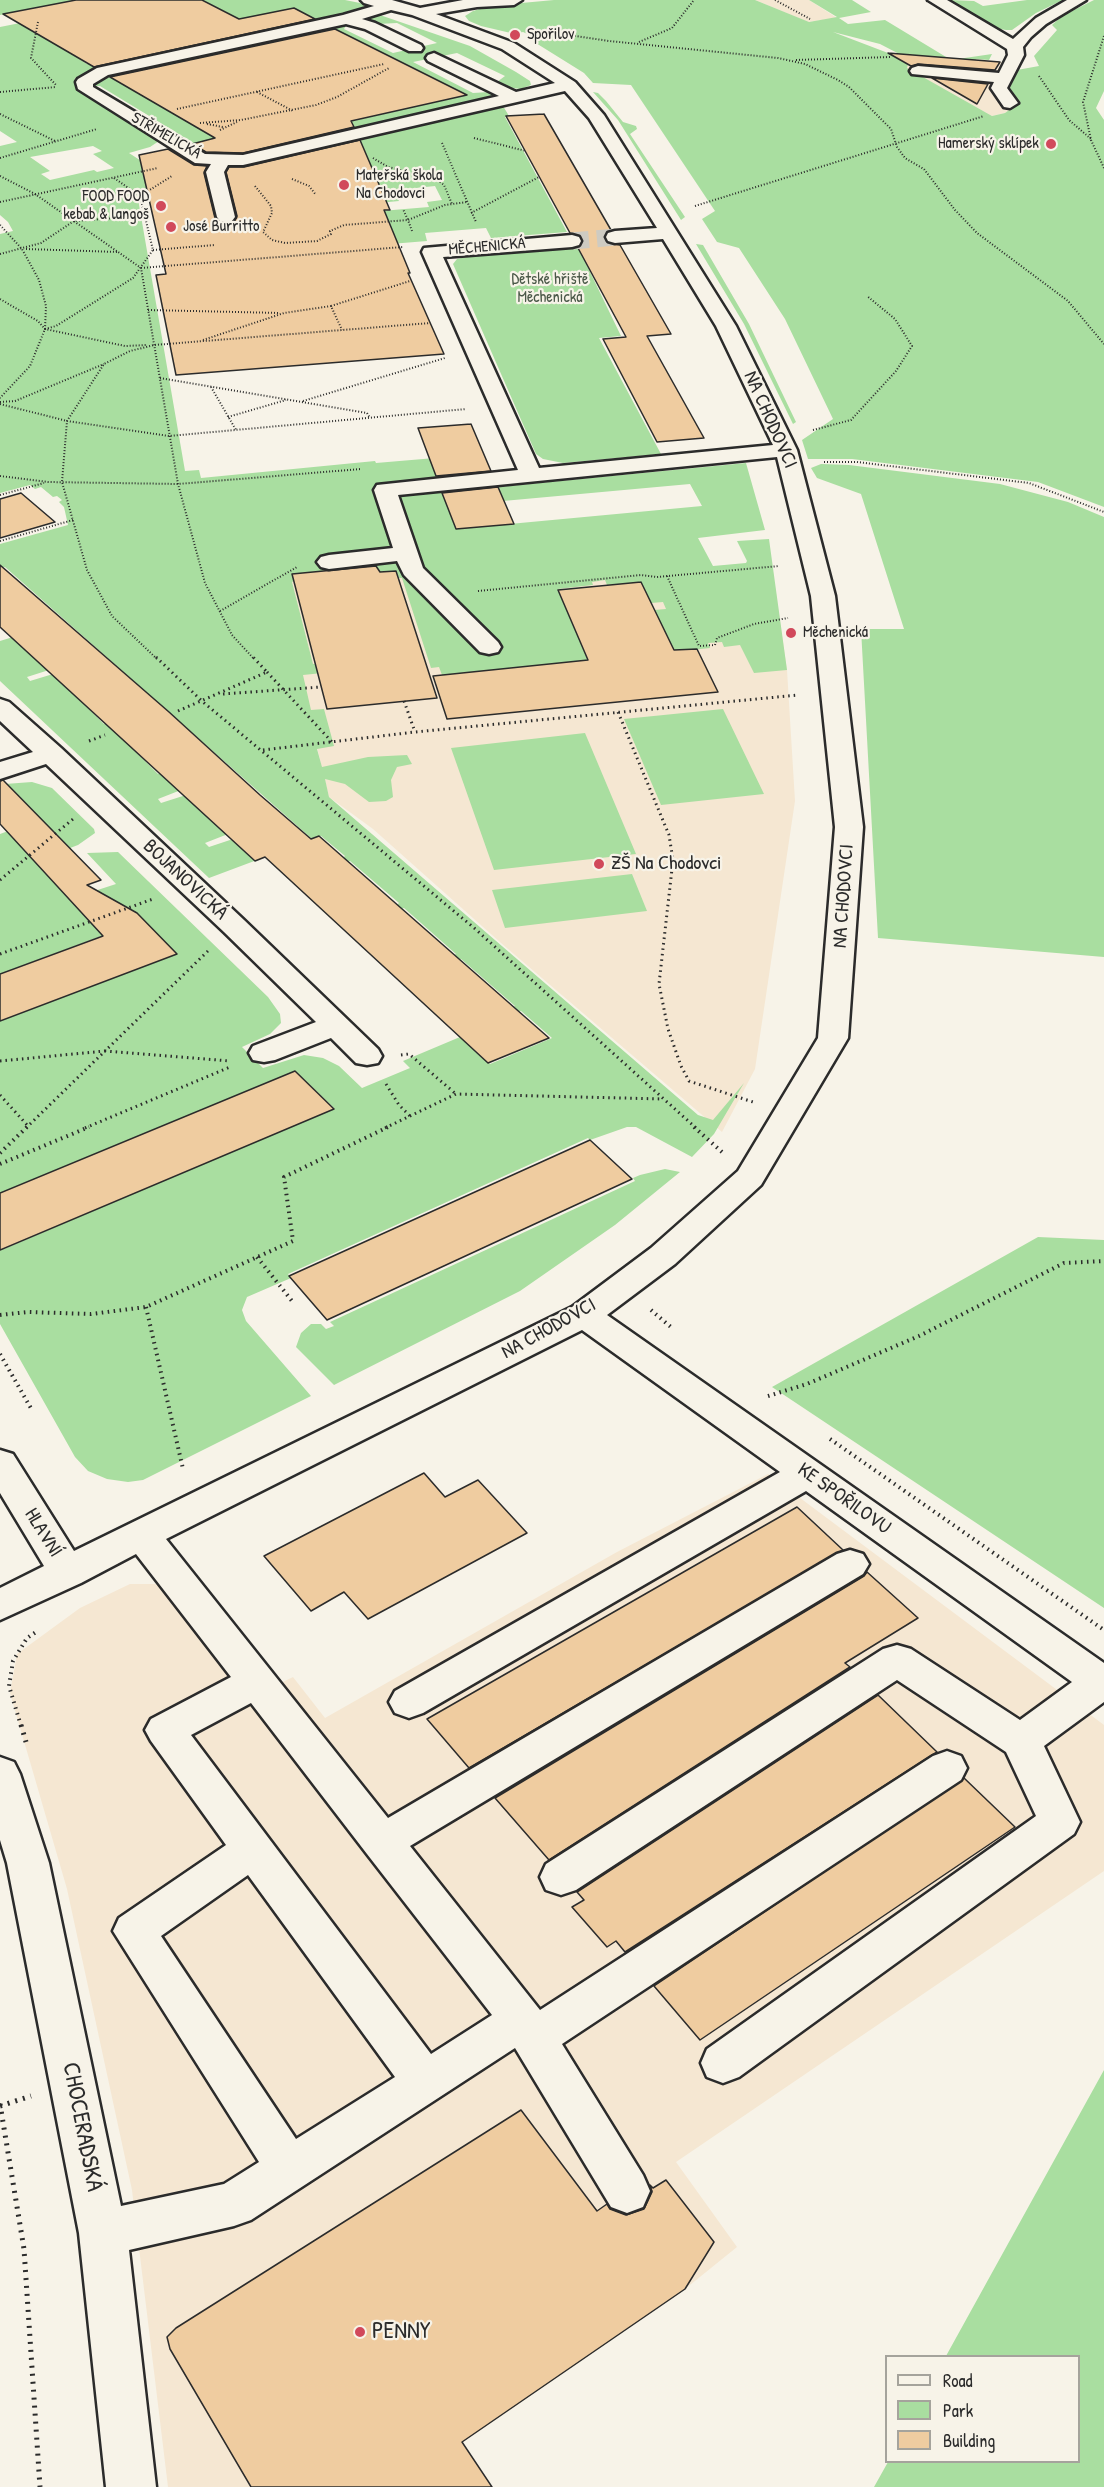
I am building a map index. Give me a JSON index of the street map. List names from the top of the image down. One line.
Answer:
{"streets":{"street":["STŘIMELICKÁ","MĚCHENICKÁ","NA CHODOVCI","BOJANOVICKÁ","KE SPOŘILOVU","HLAVNÍ","CHOCERADSKÁ"]},"crossings":[["STŘIMELICKÁ","NA CHODOVCI"],["NA CHODOVCI","KE SPOŘILOVU"],["NA CHODOVCI","HLAVNÍ"]],"parks":["Dětské hřiště Měchenická"],"places":["Spořilov","Hamerský sklípek","Mateřská škola Na Chodovci","FOOD FOOD kebab & langoš","José Burritto","Měchenická","ZŠ Na Chodovci","PENNY"],"legend":["Road","Park","Building"]}
